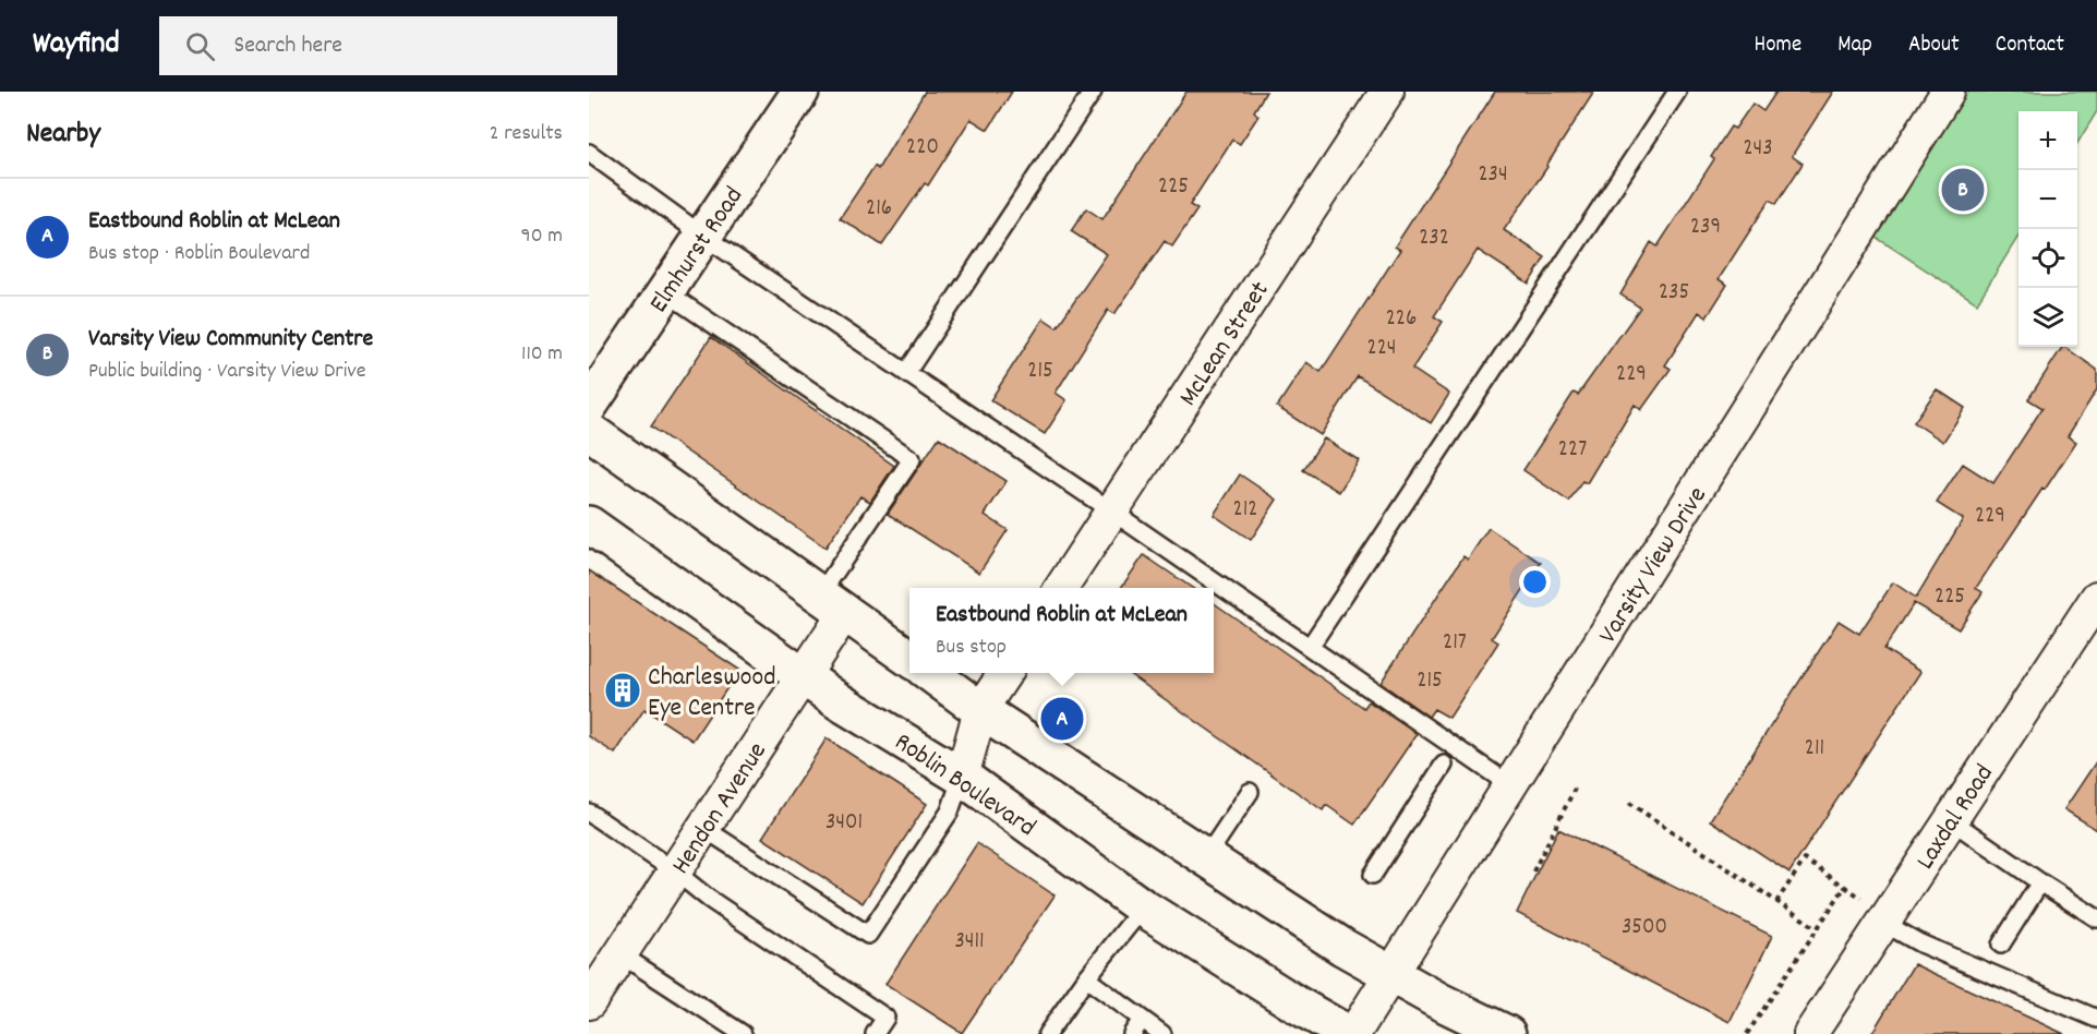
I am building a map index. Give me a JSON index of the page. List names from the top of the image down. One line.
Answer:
{"streets":{"main road":["Elmhurst Road","Roblin Boulevard"],"street":["McLean Street","Varsity View Drive","Hendon Avenue","Laxdal Road"]},"crossings":[["Roblin Boulevard","Hendon Avenue"]],"places":{"building":["Charleswood Eye Centre"]},"house_numbers":["220","243","234","225","216","239","232","235","226","224","215","229","227","212","229","225","217","215","211","3401","3500","3411"],"page":{"header":"Wayfind","search":"Search here","nav":["Home","Map","About","Contact"],"heading":["Nearby","2 results"],"map_buttons":["+","−"],"pins":["B","A"],"list":[{"mark":"A","name":"Eastbound Roblin at McLean","note":"Bus stop · Roblin Boulevard","value":"90 m"},{"mark":"B","name":"Varsity View Community Centre","note":"Public building · Varsity View Drive","value":"110 m"}],"popup":["Eastbound Roblin at McLean","Bus stop"]}}
